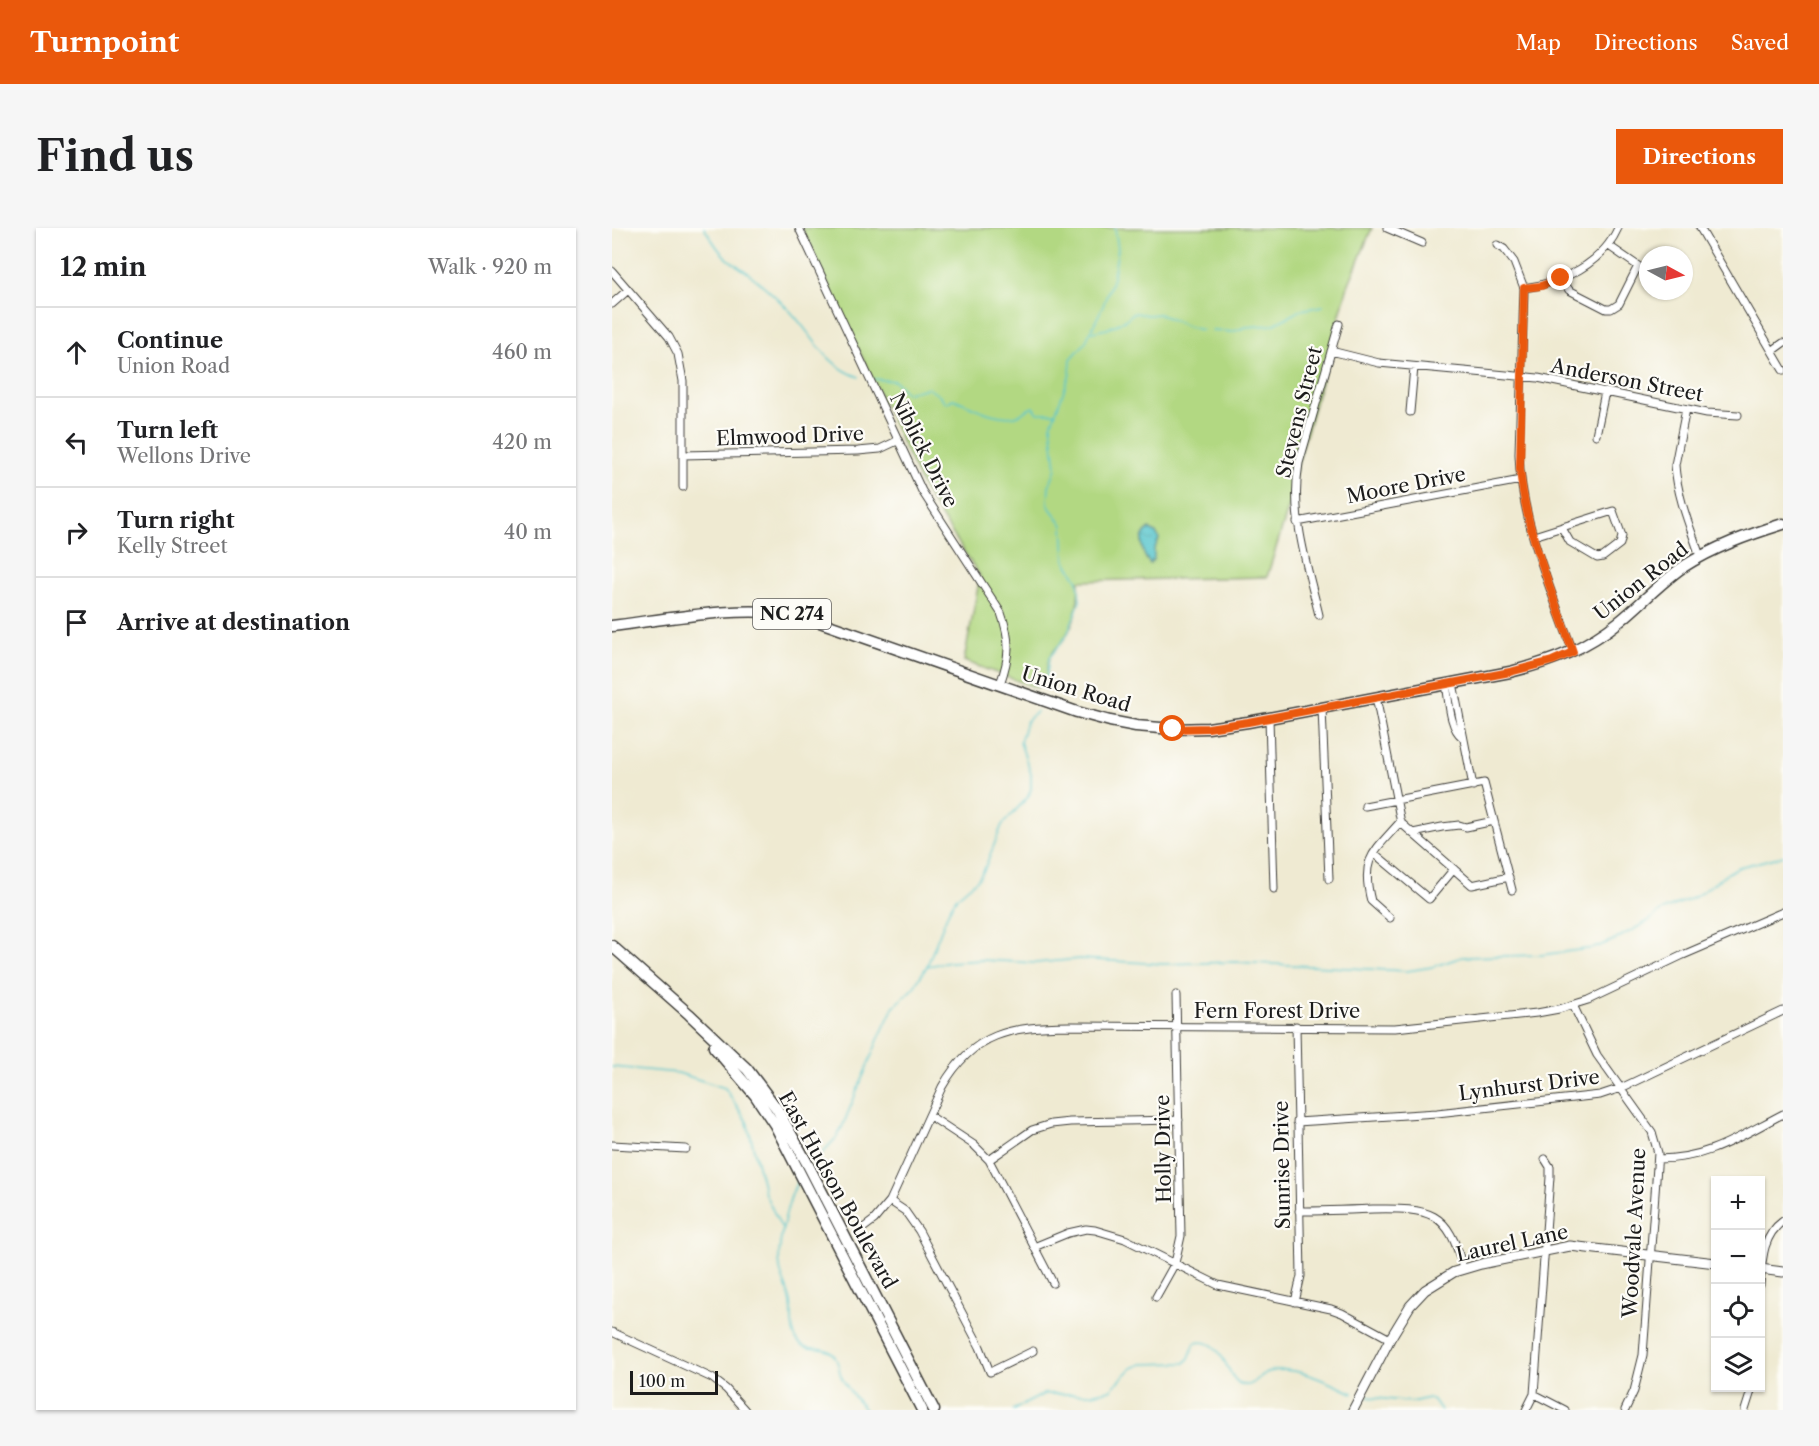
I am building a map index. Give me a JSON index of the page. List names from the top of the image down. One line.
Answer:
{"streets":{"main road":["Union Road","NC 274","East Hudson Boulevard"],"street":["Anderson Street","Stevens Street","Elmwood Drive","Niblick Drive","Moore Drive","Fern Forest Drive","Lynhurst Drive","Holly Drive","Sunrise Drive","Woodvale Avenue","Laurel Lane"]},"crossings":[["Anderson Street","Stevens Street"],["Stevens Street","Moore Drive"],["Elmwood Drive","Niblick Drive"],["Niblick Drive","Union Road"],["Fern Forest Drive","Holly Drive"],["Fern Forest Drive","Sunrise Drive"],["Fern Forest Drive","Woodvale Avenue"],["Lynhurst Drive","Sunrise Drive"],["Lynhurst Drive","Woodvale Avenue"],["Woodvale Avenue","Laurel Lane"]],"scale_bar":"100 m","north":"right","page":{"header":"Turnpoint","nav":["Map","Directions","Saved"],"buttons":"Directions","title":"Find us","heading":["12 min","Walk · 920 m"],"list":[["Continue","Union Road","460 m"],["Turn left","Wellons Drive","420 m"],["Turn right","Kelly Street","40 m"],"Arrive at destination"],"map_buttons":["+","−"],"scale":"100 m"}}
